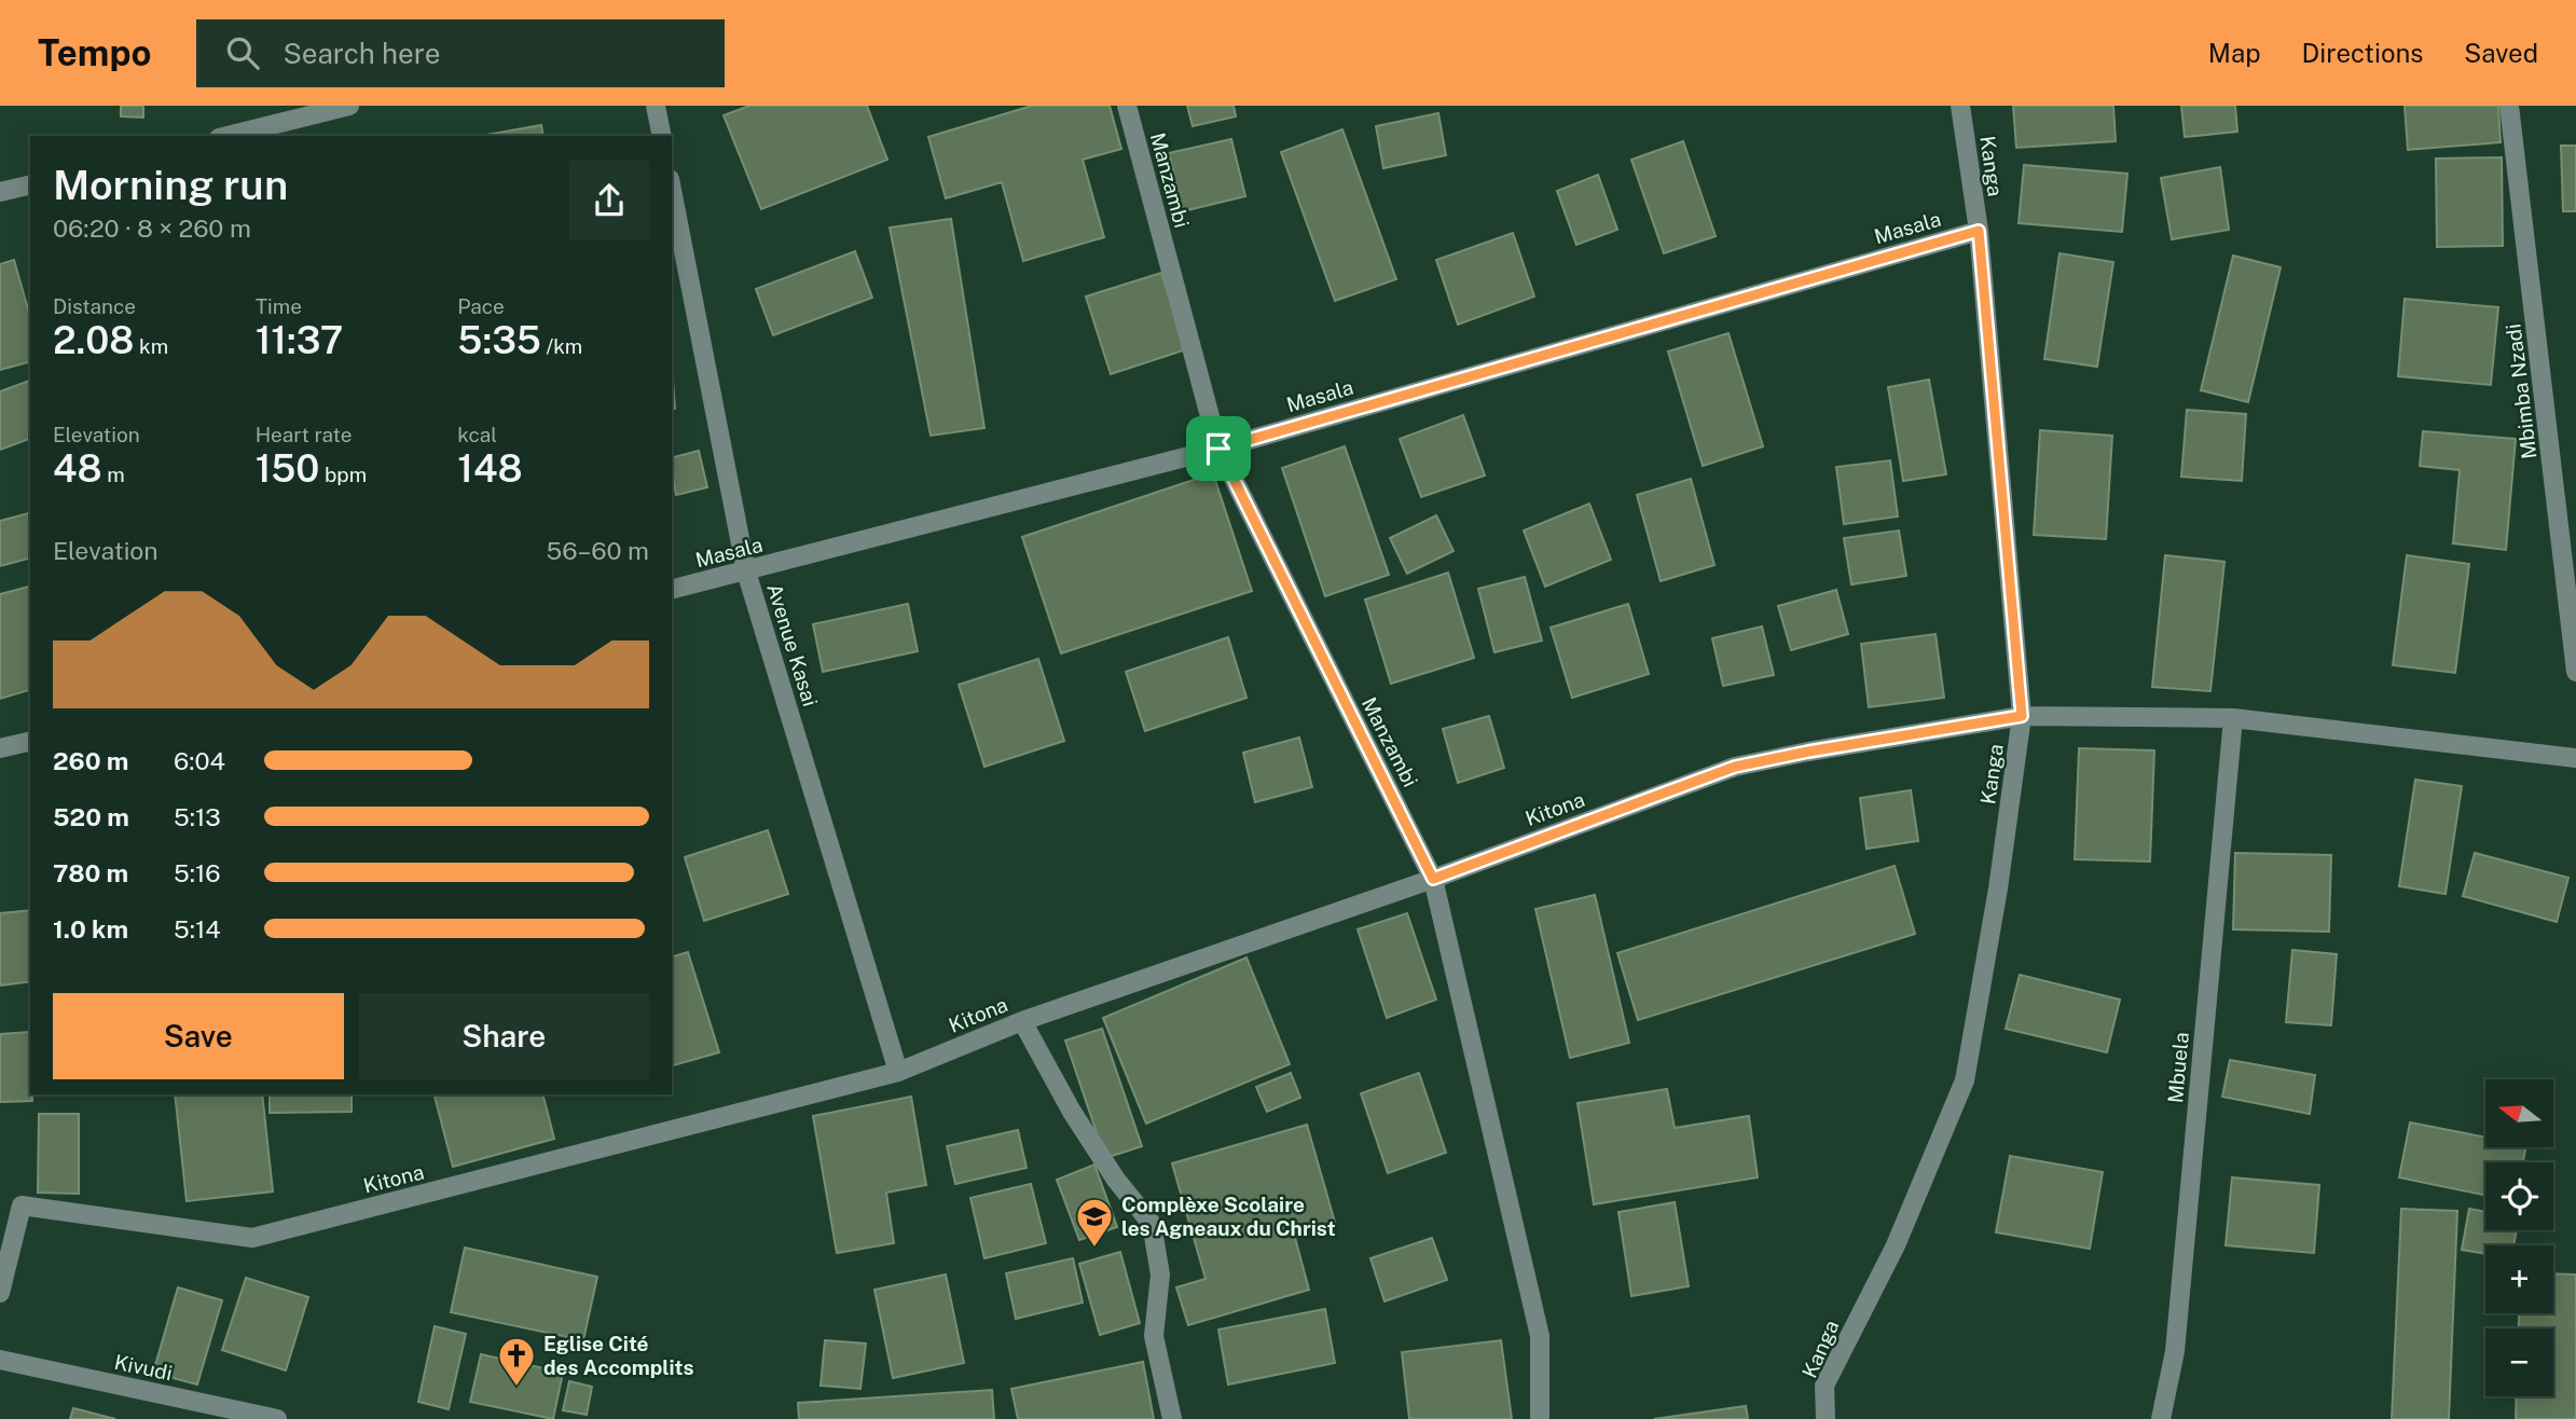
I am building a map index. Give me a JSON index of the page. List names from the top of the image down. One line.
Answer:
{"streets":{"street":["Kanga","Manzambi","Masala","Mbimba Nzadi","Avenue Kasai","Kitona","Mbuela","Kivudi"]},"crossings":[["Kanga","Masala"],["Kanga","Kitona"],["Manzambi","Masala"],["Manzambi","Kitona"],["Masala","Avenue Kasai"],["Avenue Kasai","Kitona"],["Kitona","Mbuela"]],"places":{"school or university":["Complèxe Scolaire les Agneaux du Christ"],"church":["Eglise Cité des Accomplits"]},"north":"left","page":{"header":"Tempo","search":"Search here","nav":["Map","Directions","Saved"],"heading":["Morning run","06:20 · 8 × 260 m"],"stats":[["Distance","2.08 km"],["Time","11:37"],["Pace","5:35 /km"],["Elevation","48 m"],["Heart rate","150 bpm"],["kcal","148"]],"chart":["Elevation","56–60 m"],"list":[{"name":"260 m","note":"6:04"},{"name":"520 m","note":"5:13"},{"name":"780 m","note":"5:16"},{"name":"1.0 km","note":"5:14"}],"buttons":["Save","Share"],"map_buttons":["+","−"]}}
